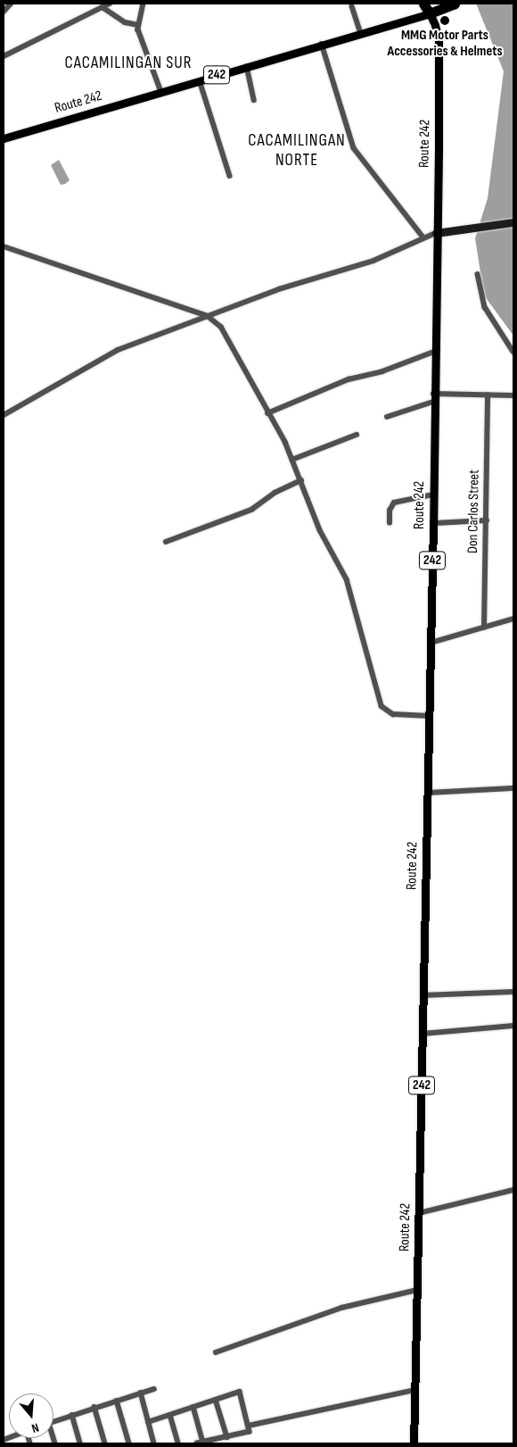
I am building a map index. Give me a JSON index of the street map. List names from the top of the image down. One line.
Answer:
{"streets":{"main road":["242","Route 242"],"street":["Don Carlos Street"]},"districts":["CACAMILINGAN SUR","CACAMILINGAN NORTE"],"places":["MMG Motor Parts Accessories & Helmets"],"north":"bottom"}
